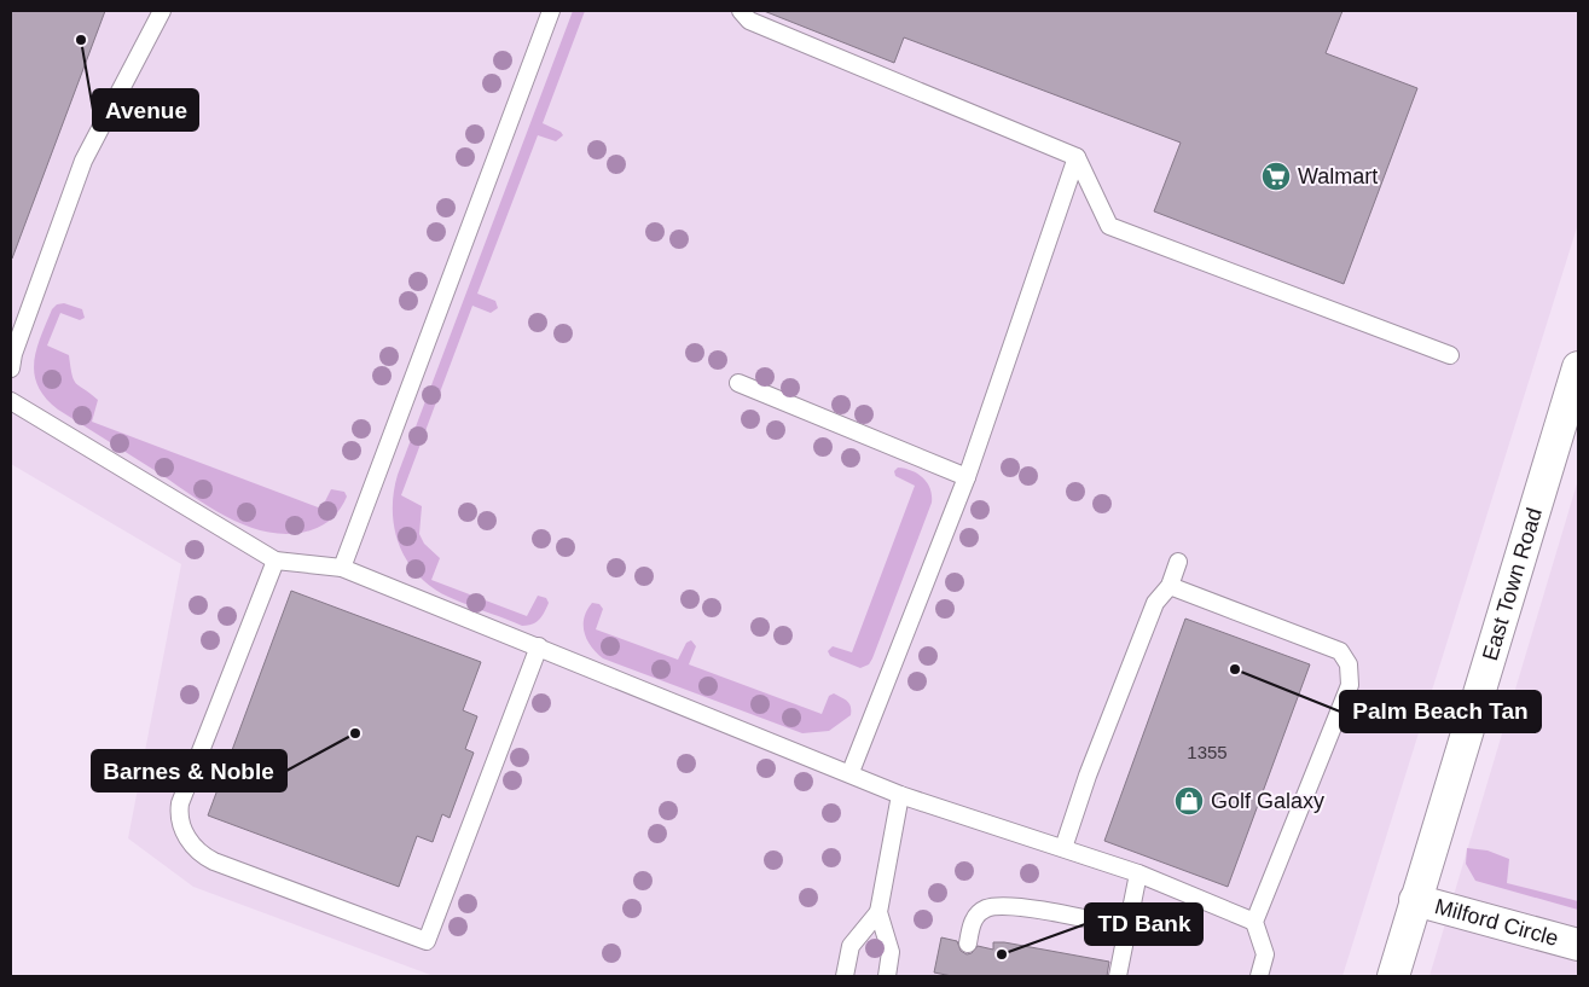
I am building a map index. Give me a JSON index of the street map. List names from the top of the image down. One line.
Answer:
{"streets":{"street":["East Town Road","Milford Circle"]},"crossings":[["East Town Road","Milford Circle"]],"places":{"other":["Avenue","Palm Beach Tan","Barnes & Noble","TD Bank"],"supermarket":["Walmart"],"shop":["Golf Galaxy"]},"house_numbers":["1355"]}
